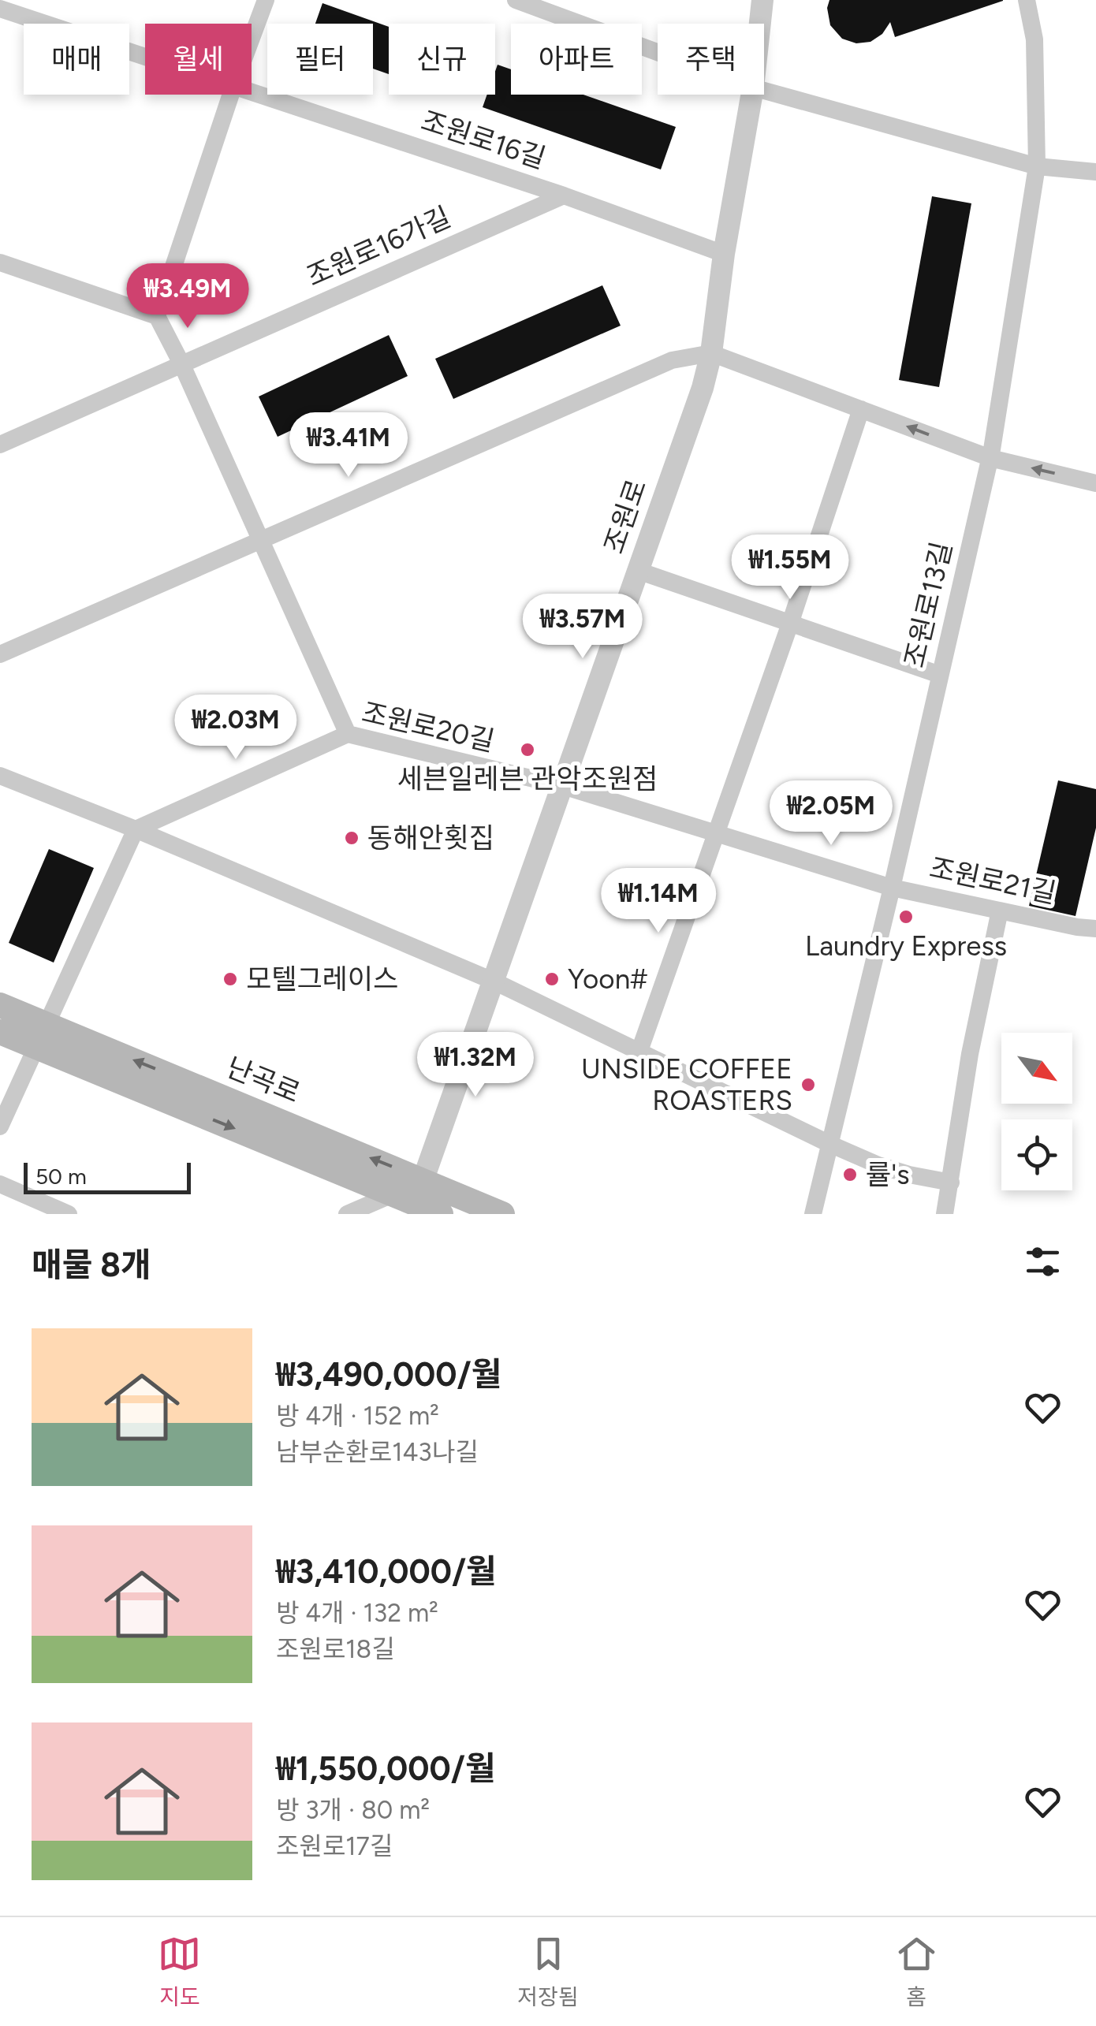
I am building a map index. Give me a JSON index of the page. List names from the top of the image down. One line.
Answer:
{"streets":{"main road":["난곡로"],"street":["조원로16길","조원로16가길","조원로","조원로13길","조원로20길","조원로21길"]},"crossings":[["조원로16길","조원로16가길"],["조원로16길","조원로"],["조원로","조원로20길"],["조원로","조원로21길"],["조원로","난곡로"],["조원로13길","조원로21길"],["조원로20길","조원로21길"]],"places":["세븐일레븐 관악조원점","동해안횟집","Laundry Express","모텔그레이스","Yoon#","UNSIDE COFFEE ROASTERS","률's"],"scale_bar":"50 m","north":"bottom right","page":{"chip":["매매","월세","필터","신규","아파트","주택"],"price":["₩3.49M","₩3.41M","₩1.55M","₩3.57M","₩2.03M","₩2.05M","₩1.14M","₩1.32M"],"scale":"50 m","heading":"매물 8개","list":[{"name":"₩3,490,000/월","note":"방 4개 · 152 m² · 남부순환로143나길"},{"name":"₩3,410,000/월","note":"방 4개 · 132 m² · 조원로18길"},{"name":"₩1,550,000/월","note":"방 3개 · 80 m² · 조원로17길"}],"tabs":["지도","저장됨","홈"]}}
